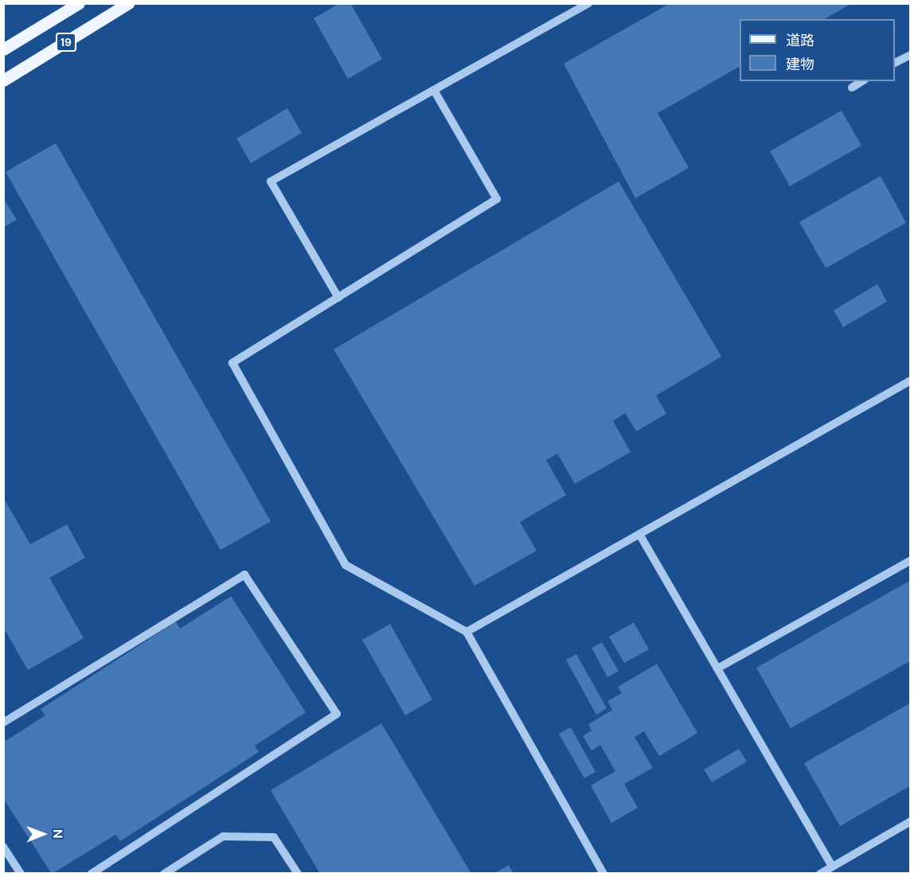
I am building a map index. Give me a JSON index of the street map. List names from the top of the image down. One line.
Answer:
{"streets":{"main road":["19"]},"legend":["道路","建物"],"north":"right"}
